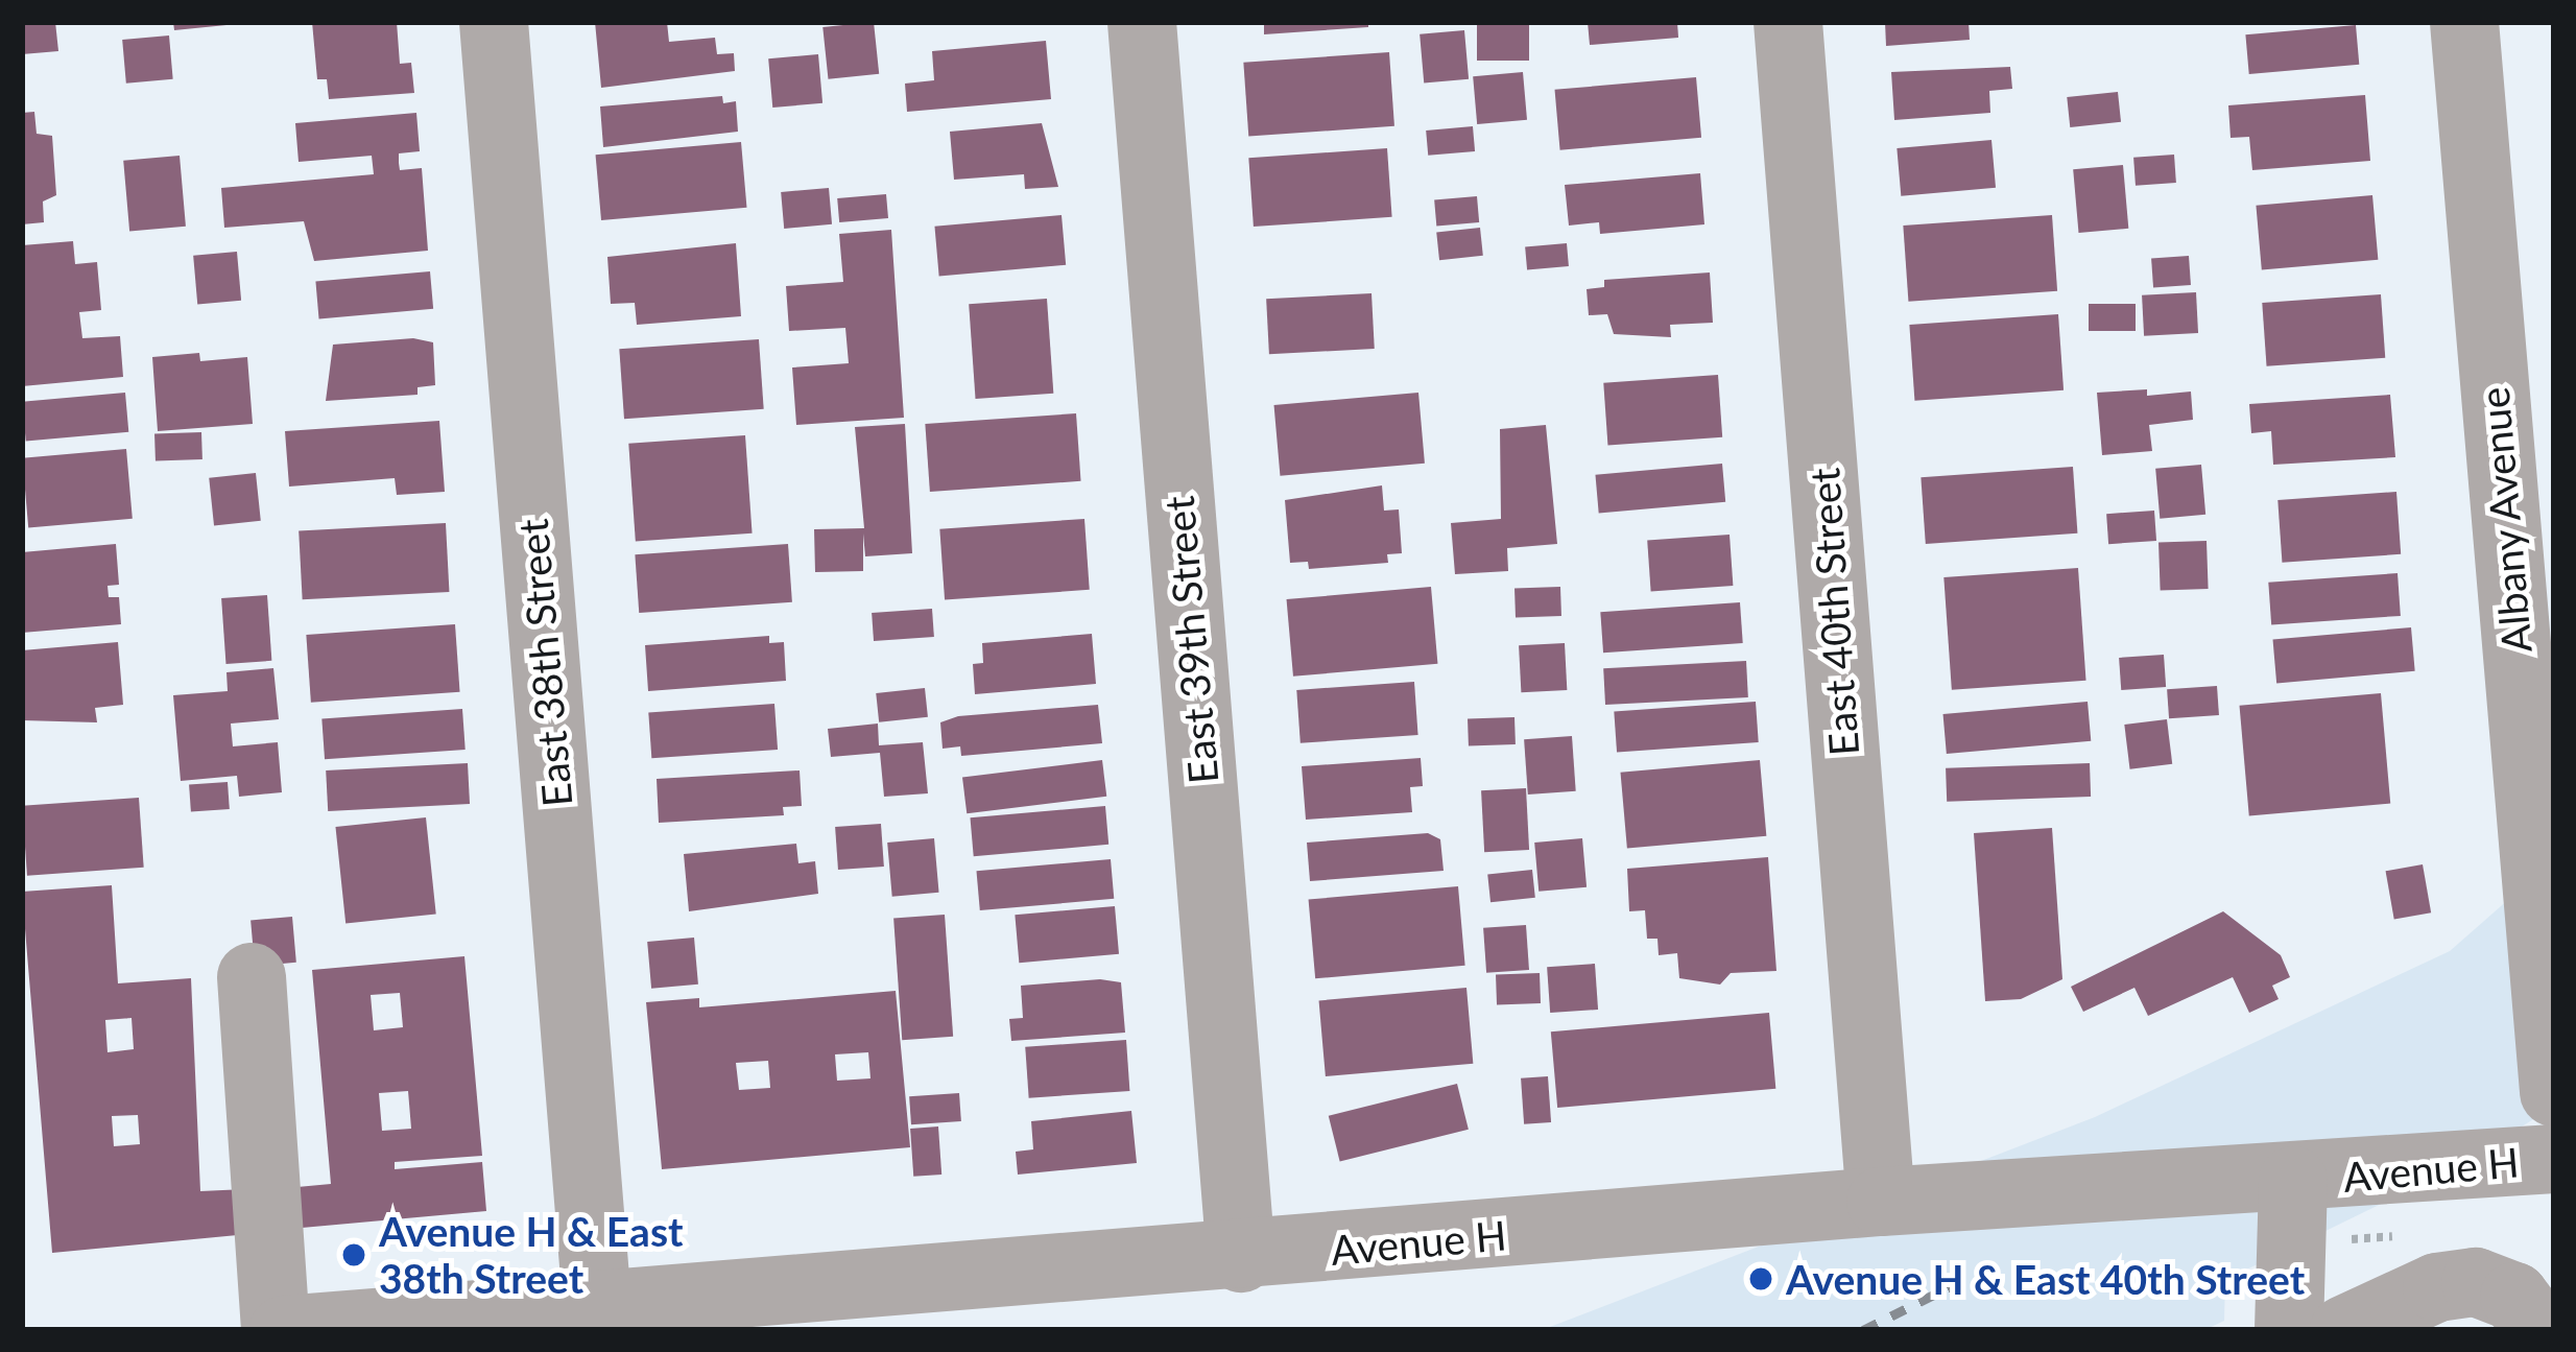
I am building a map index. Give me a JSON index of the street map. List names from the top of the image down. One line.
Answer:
{"streets":{"street":["Albany Avenue","East 40th Street","East 39th Street","East 38th Street","Avenue H"]},"crossings":[["East 40th Street","Avenue H"],["East 39th Street","Avenue H"],["East 38th Street","Avenue H"]],"places":["Avenue H & East 38th Street","Avenue H & East 40th Street"]}
